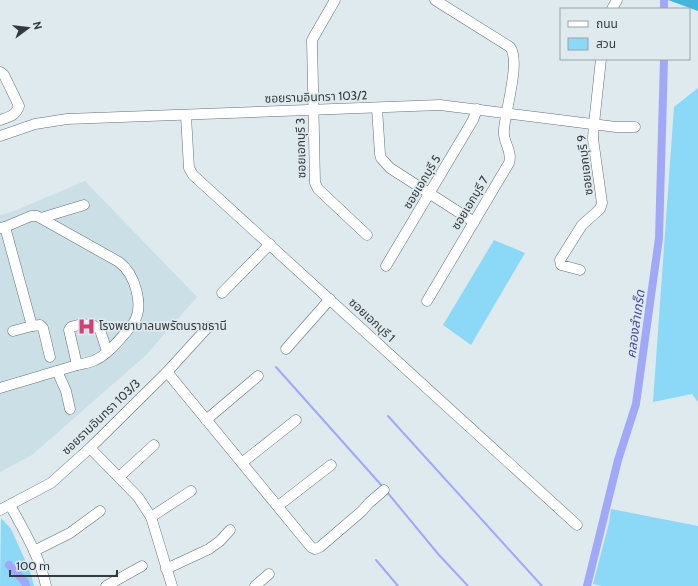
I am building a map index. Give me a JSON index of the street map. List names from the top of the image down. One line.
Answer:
{"streets":{"street":["ซอยรามอินทรา 103/2","ซอยเอกบุรี 3","ซอยเอกบุรี 9","ซอยเอกบุรี 5","ซอยเอกบุรี 7","ซอยเอกบุรี 1","ซอยรามอินทรา 103/3"]},"crossings":[["ซอยรามอินทรา 103/2","ซอยเอกบุรี 3"],["ซอยรามอินทรา 103/2","ซอยเอกบุรี 9"],["ซอยรามอินทรา 103/2","ซอยเอกบุรี 5"],["ซอยรามอินทรา 103/2","ซอยเอกบุรี 7"],["ซอยรามอินทรา 103/2","ซอยเอกบุรี 1"]],"water":["คลองลำเกร็ด"],"places":{"hospital":["โรงพยาบาลนพรัตนราชธานี"]},"legend":["ถนน","สวน"],"scale_bar":"100 m","north":"right"}
